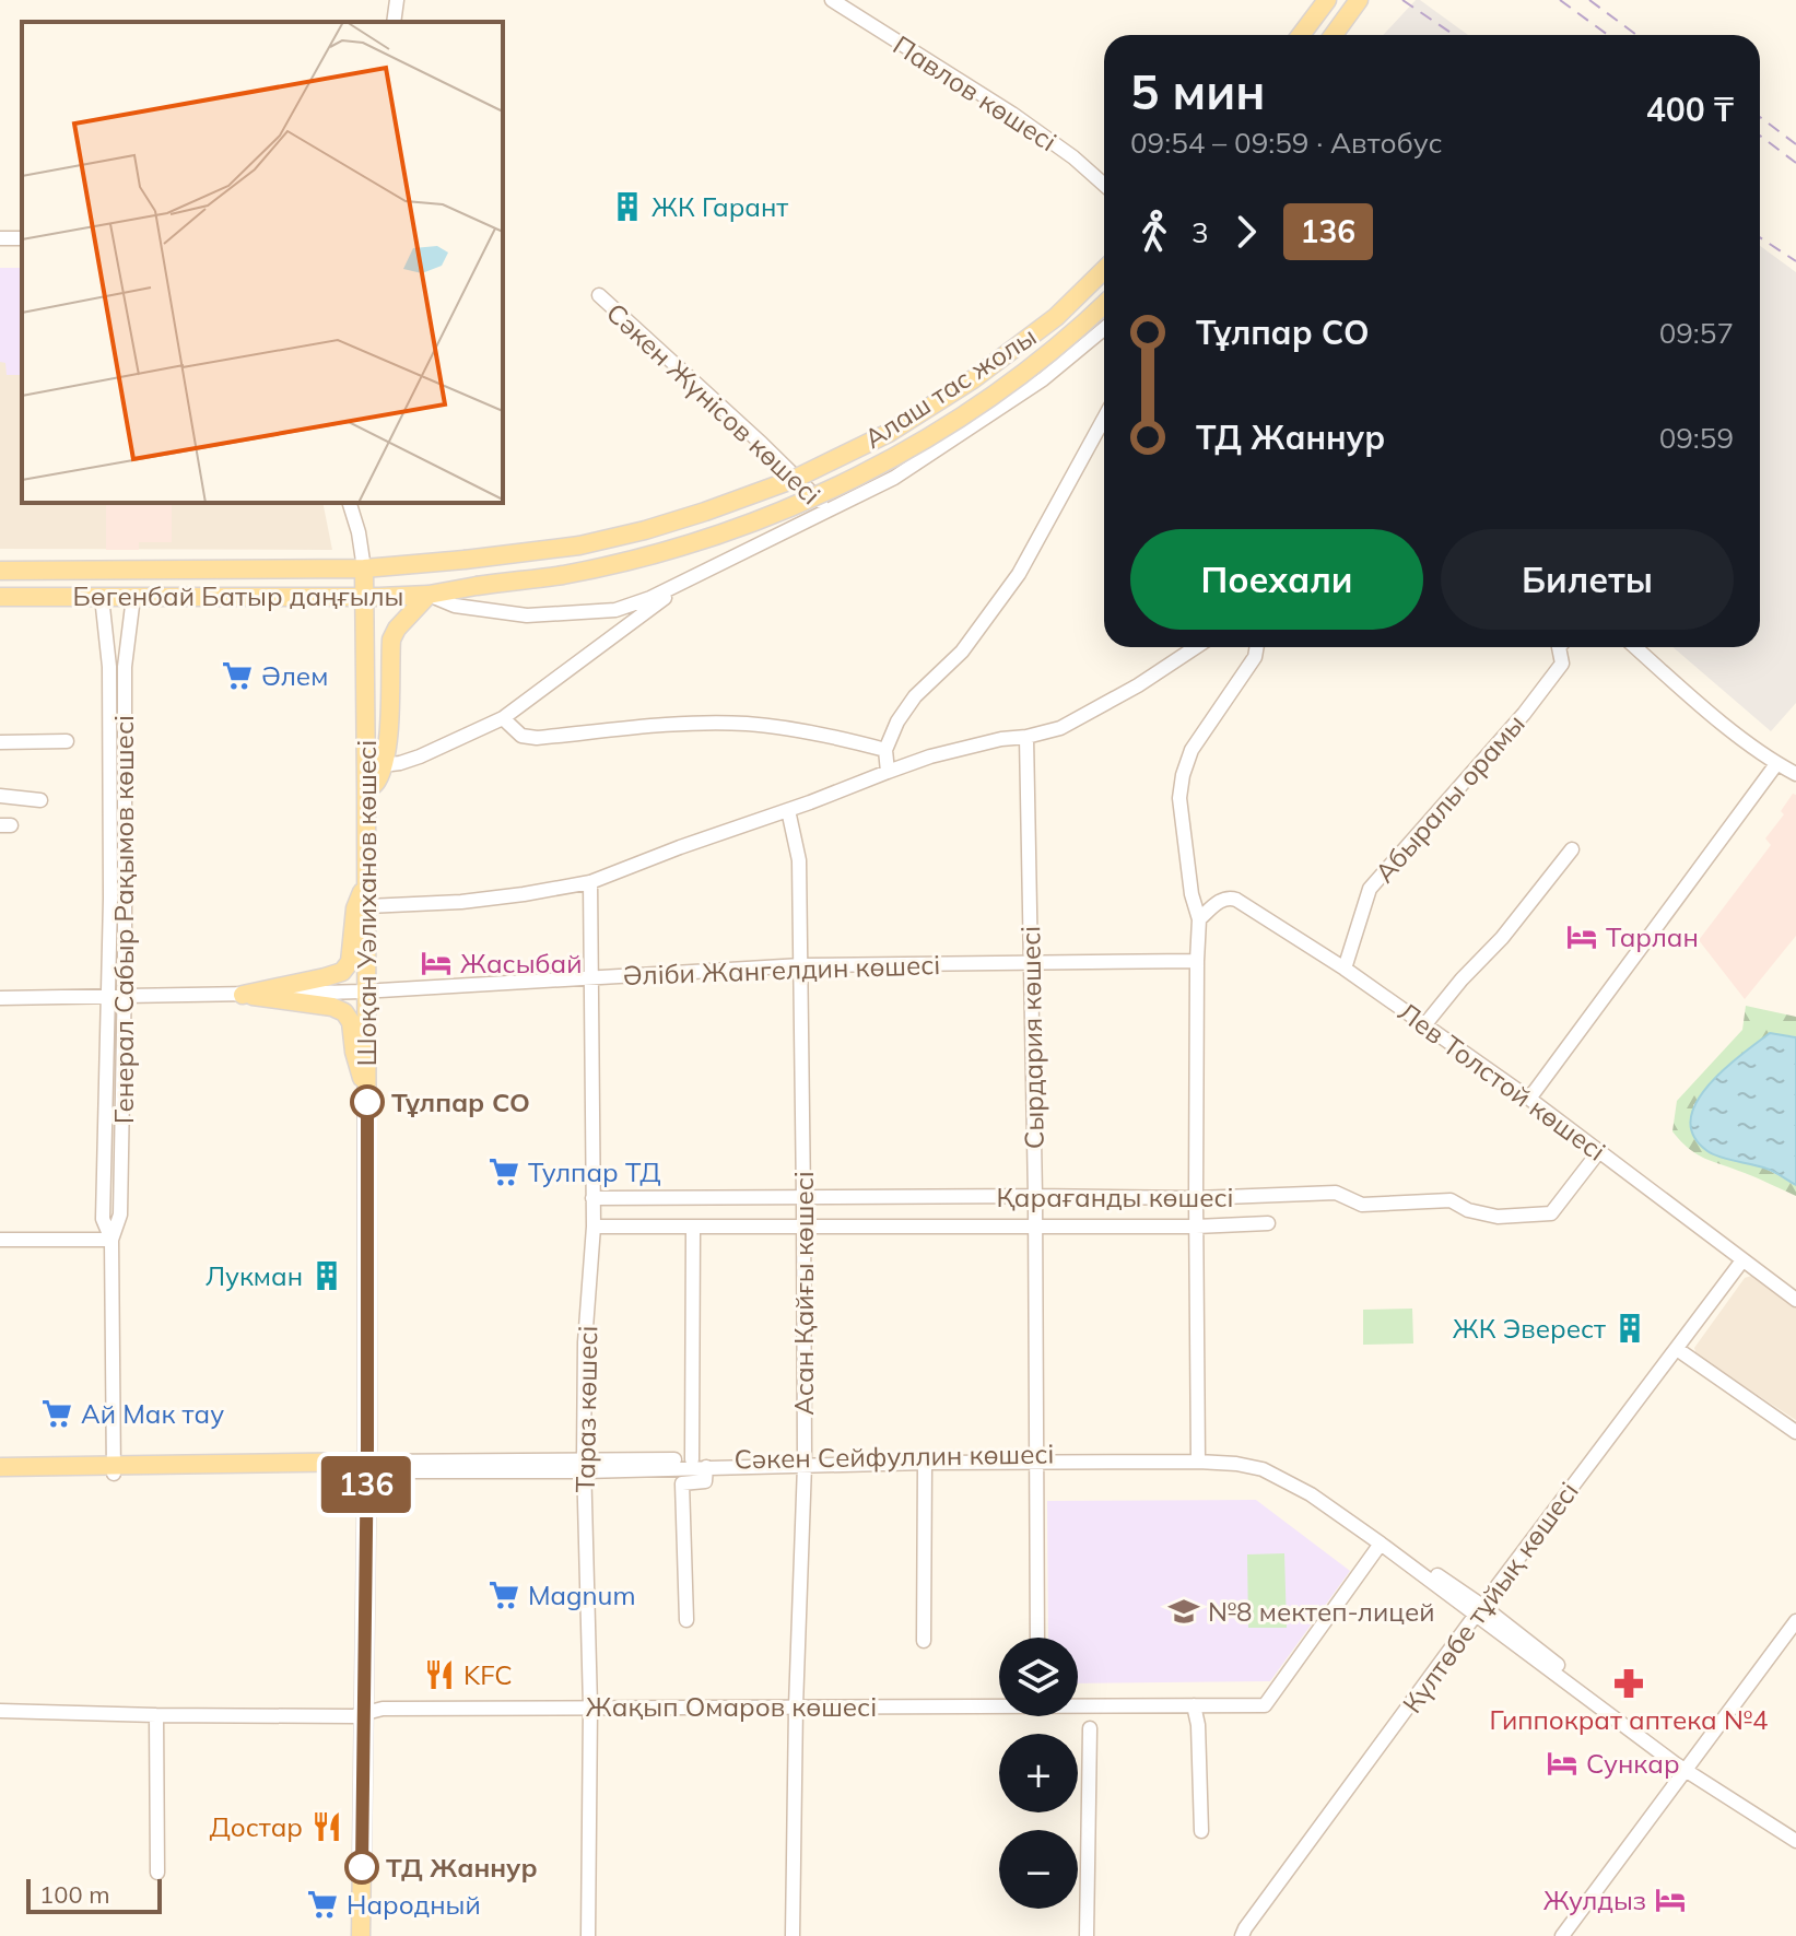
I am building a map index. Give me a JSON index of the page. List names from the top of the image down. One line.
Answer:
{"streets":{"main road":["Алаш тас жолы","Бөгенбай Батыр даңғылы","Шоқан Уәлиханов көшесі","Сәкен Сейфуллин көшесі"],"street":["Павлов көшесі","Сәкен Жүнісов көшесі","Абыралы орамы","Генерал Сабыр Рақымов көшесі","Әліби Жангелдин көшесі","Сырдария көшесі","Лев Толстой көшесі","Қарағанды көшесі","Асан Қайғы көшесі","Тараз көшесі","Күлтөбе тұйық көшесі","Жақып Омаров көшесі"]},"crossings":[["Алаш тас жолы","Бөгенбай Батыр даңғылы"],["Бөгенбай Батыр даңғылы","Шоқан Уәлиханов көшесі"],["Бөгенбай Батыр даңғылы","Генерал Сабыр Рақымов көшесі"],["Абыралы орамы","Лев Толстой көшесі"],["Шоқан Уәлиханов көшесі","Әліби Жангелдин көшесі"],["Шоқан Уәлиханов көшесі","Сәкен Сейфуллин көшесі"],["Шоқан Уәлиханов көшесі","Жақып Омаров көшесі"],["Генерал Сабыр Рақымов көшесі","Әліби Жангелдин көшесі"],["Генерал Сабыр Рақымов көшесі","Сәкен Сейфуллин көшесі"],["Әліби Жангелдин көшесі","Сырдария көшесі"],["Әліби Жангелдин көшесі","Асан Қайғы көшесі"],["Әліби Жангелдин көшесі","Тараз көшесі"],["Сырдария көшесі","Қарағанды көшесі"],["Сырдария көшесі","Сәкен Сейфуллин көшесі"],["Лев Толстой көшесі","Қарағанды көшесі"],["Лев Толстой көшесі","Күлтөбе тұйық көшесі"],["Қарағанды көшесі","Асан Қайғы көшесі"],["Қарағанды көшесі","Тараз көшесі"],["Асан Қайғы көшесі","Сәкен Сейфуллин көшесі"],["Асан Қайғы көшесі","Жақып Омаров көшесі"],["Тараз көшесі","Сәкен Сейфуллин көшесі"],["Тараз көшесі","Жақып Омаров көшесі"],["Сәкен Сейфуллин көшесі","Күлтөбе тұйық көшесі"],["Сәкен Сейфуллин көшесі","Жақып Омаров көшесі"]],"places":{"building":["ЖК Гарант","Лукман","ЖК Эверест"],"supermarket":["Әлем","Тулпар ТД","Ай Мак тау","Magnum","Народный"],"hotel":["Тарлан","Жасыбай","Сункар","Жулдыз"],"other":["Тұлпар СО","ТД Жаннур"],"school or university":["№8 мектеп-лицей"],"restaurant":["KFC","Достар"],"pharmacy":["Гиппократ аптека №4"]},"lines":["bus line 136"],"scale_bar":"100 m","page":{"on_map":"136","heading":["5 мин","09:54 – 09:59 · Автобус","400 ₸"],"legs":["3","136"],"list":[{"name":"Тұлпар СО","value":"09:57"},{"name":"ТД Жаннур","value":"09:59"}],"buttons":["Поехали","Билеты"],"map_buttons":["+","−"],"scale":"100 m"}}
